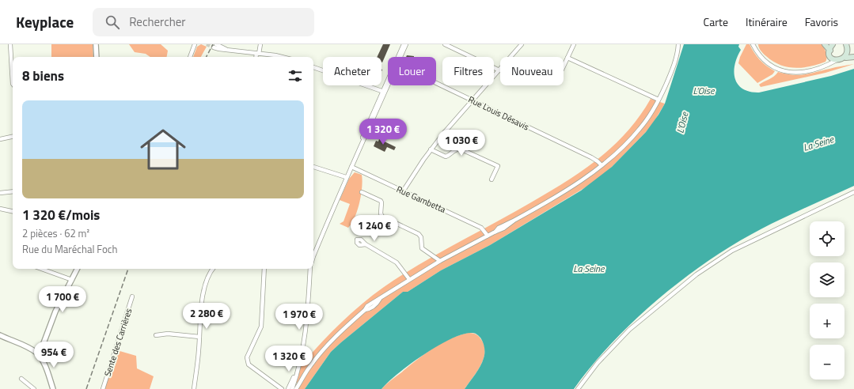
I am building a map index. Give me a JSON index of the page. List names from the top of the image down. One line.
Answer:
{"streets":{"street":["Rue Louis Désavis","Rue Gambetta","Sente des Carrières"]},"water":["L’Oise","L'Oise","La Seine"],"page":{"header":"Keyplace","search":"Rechercher","nav":["Carte","Itinéraire","Favoris"],"chip":["Acheter","Louer","Filtres","Nouveau"],"heading":"8 biens","list":[{"name":"1 320 €/mois","note":"2 pièces · 62 m² · Rue du Maréchal Foch"}],"price":["1 320 €","1 030 €","1 240 €","1 700 €","2 280 €","1 970 €","954 €","1 320 €"],"map_buttons":["+","−"]}}
